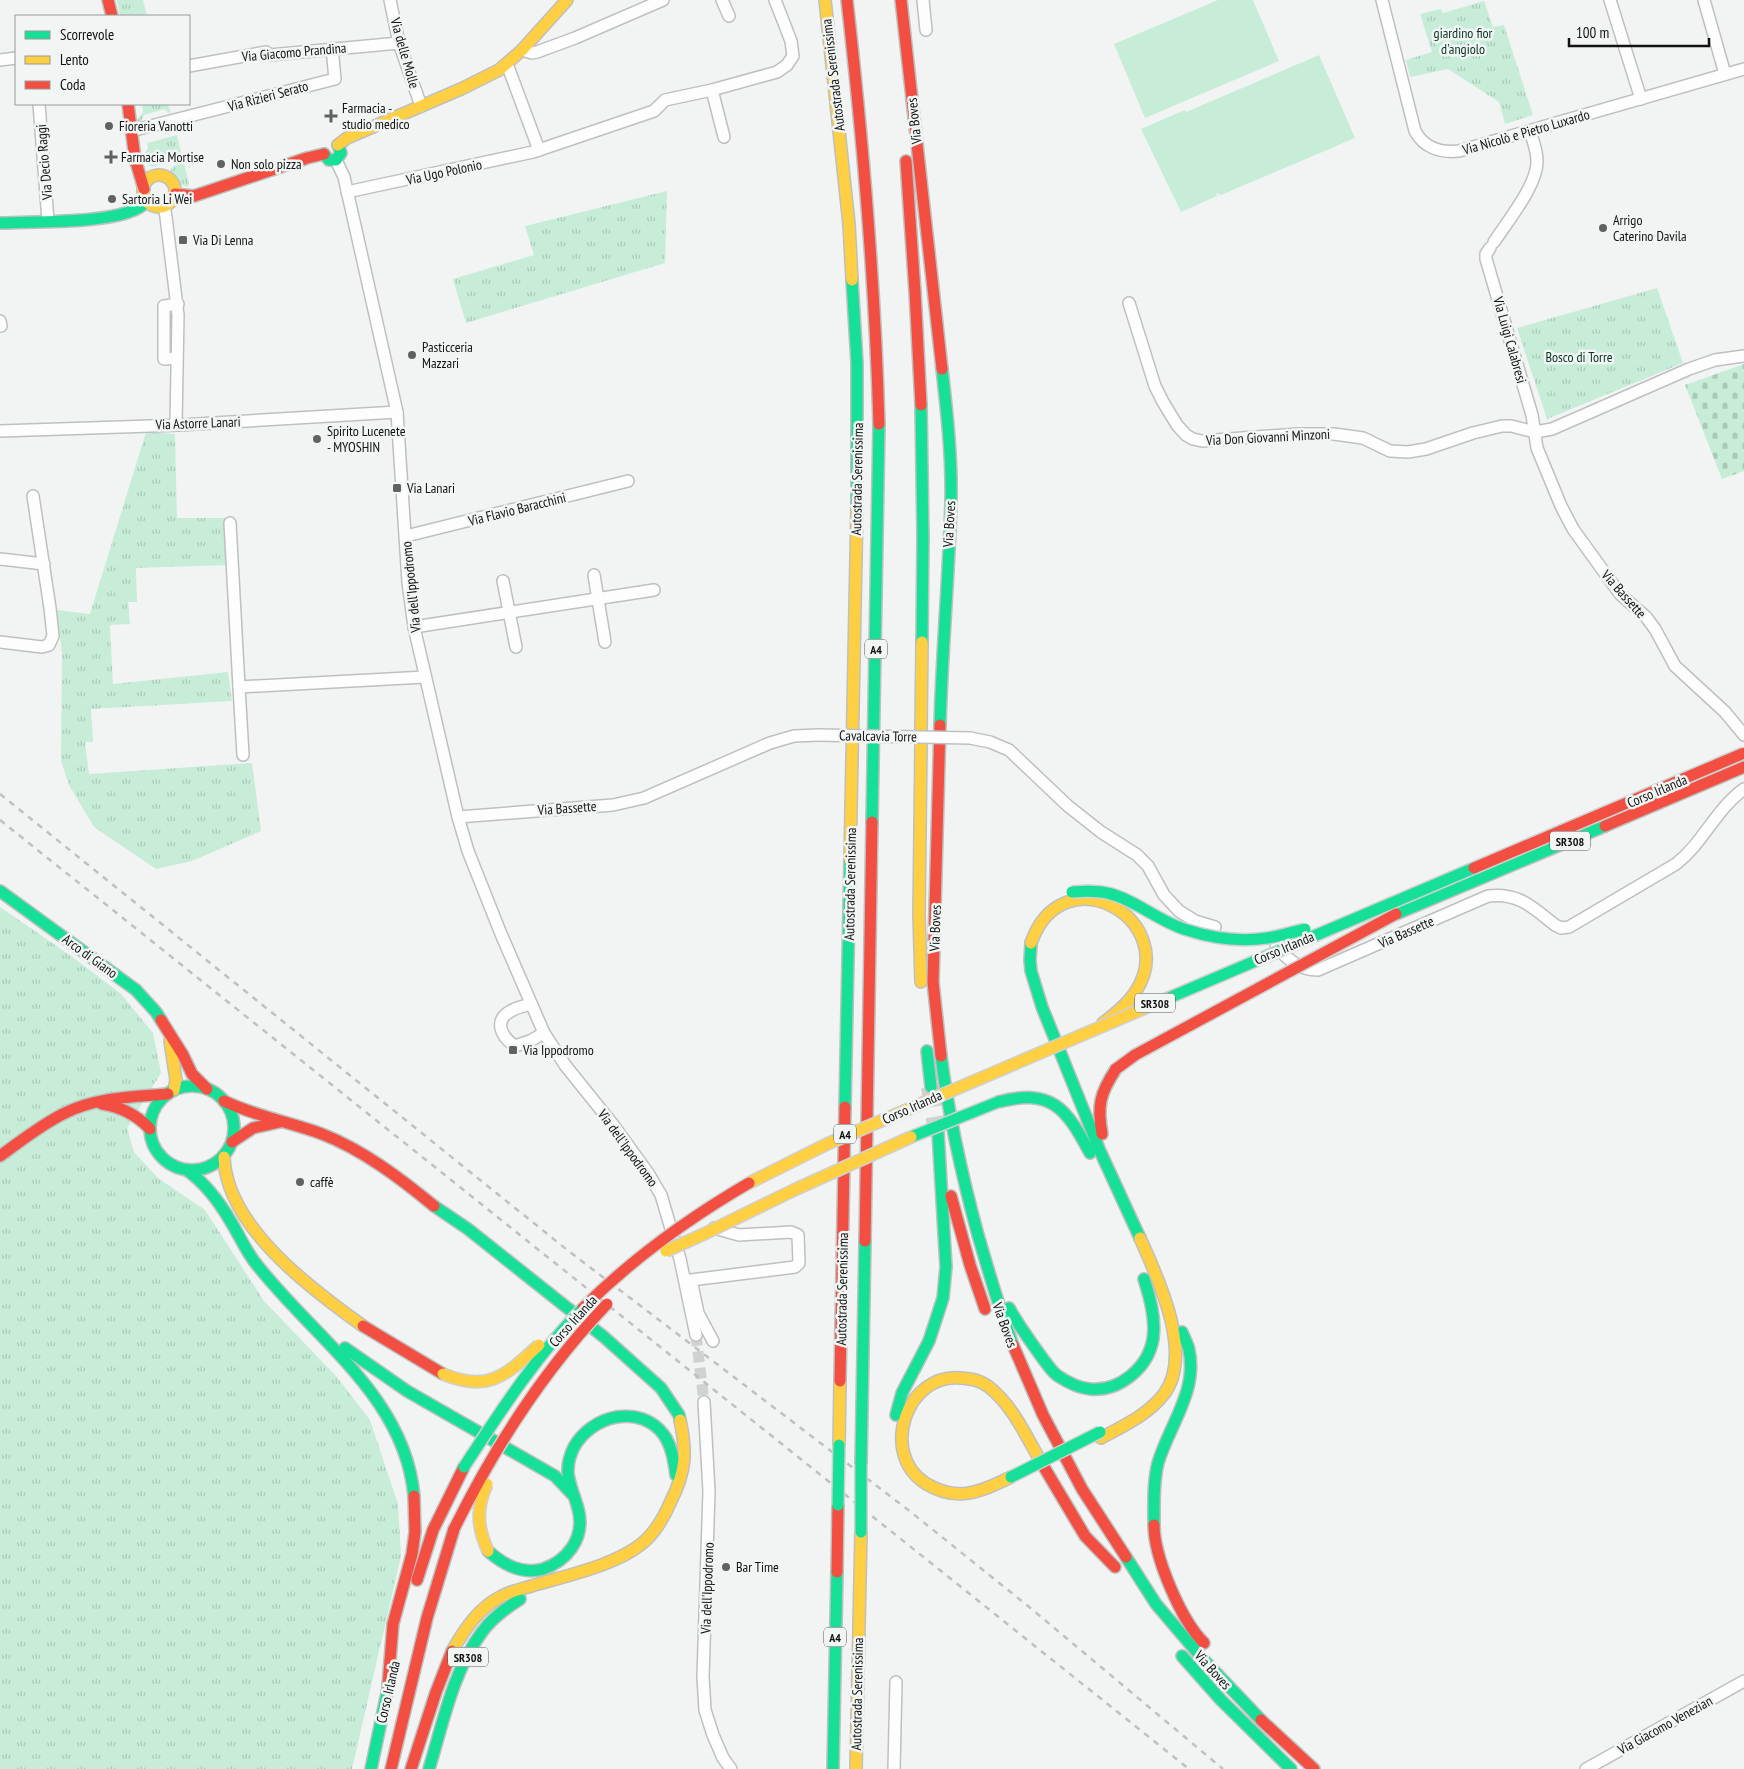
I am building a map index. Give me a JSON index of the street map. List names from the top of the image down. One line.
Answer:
{"streets":{"main road":["Autostrada Serenissima","Via Boves","A4","Corso Irlanda","SR308","Arco di Giano"],"street":["Via Giacomo Prandina","Via delle Molle","Via Rizieri Serato","Via Nicolò e Pietro Luxardo","Via Decio Raggi","Via Ugo Polonio","Via Luigi Calabresi","Via Astorre Lanari","Via Don Giovanni Minzoni","Via Flavio Baracchini","Via dell'Ippodromo","Via Bassette","Cavalcavia Torre","Via Giacomo Venezian"]},"crossings":[["Via Giacomo Prandina","Via delle Molle"],["Via Giacomo Prandina","Via Rizieri Serato"],["Via Nicolò e Pietro Luxardo","Via Luigi Calabresi"],["Via Ugo Polonio","Via dell'Ippodromo"],["Via Luigi Calabresi","Via Don Giovanni Minzoni"],["Via Luigi Calabresi","Via Bassette"],["Via Astorre Lanari","Via dell'Ippodromo"],["Via Don Giovanni Minzoni","Via Bassette"],["Via Flavio Baracchini","Via dell'Ippodromo"],["Via dell'Ippodromo","Via Bassette"],["Via Bassette","Cavalcavia Torre"]],"parks":["giardino fior d'angiolo","Bosco di Torre"],"places":{"health":["Farmacia - studio medico","Farmacia Mortise"],"other":["Fioreria Vanotti","Non solo pizza","Sartoria Li Wei","Arrigo Caterino Davila","Pasticceria Mazzari","Spirito Lucenete - MYOSHIN","caffè","Bar Time"],"transit":["Via Di Lenna","Via Lanari","Via Ippodromo"]},"legend":["Scorrevole","Lento","Coda"],"scale_bar":"100 m"}
